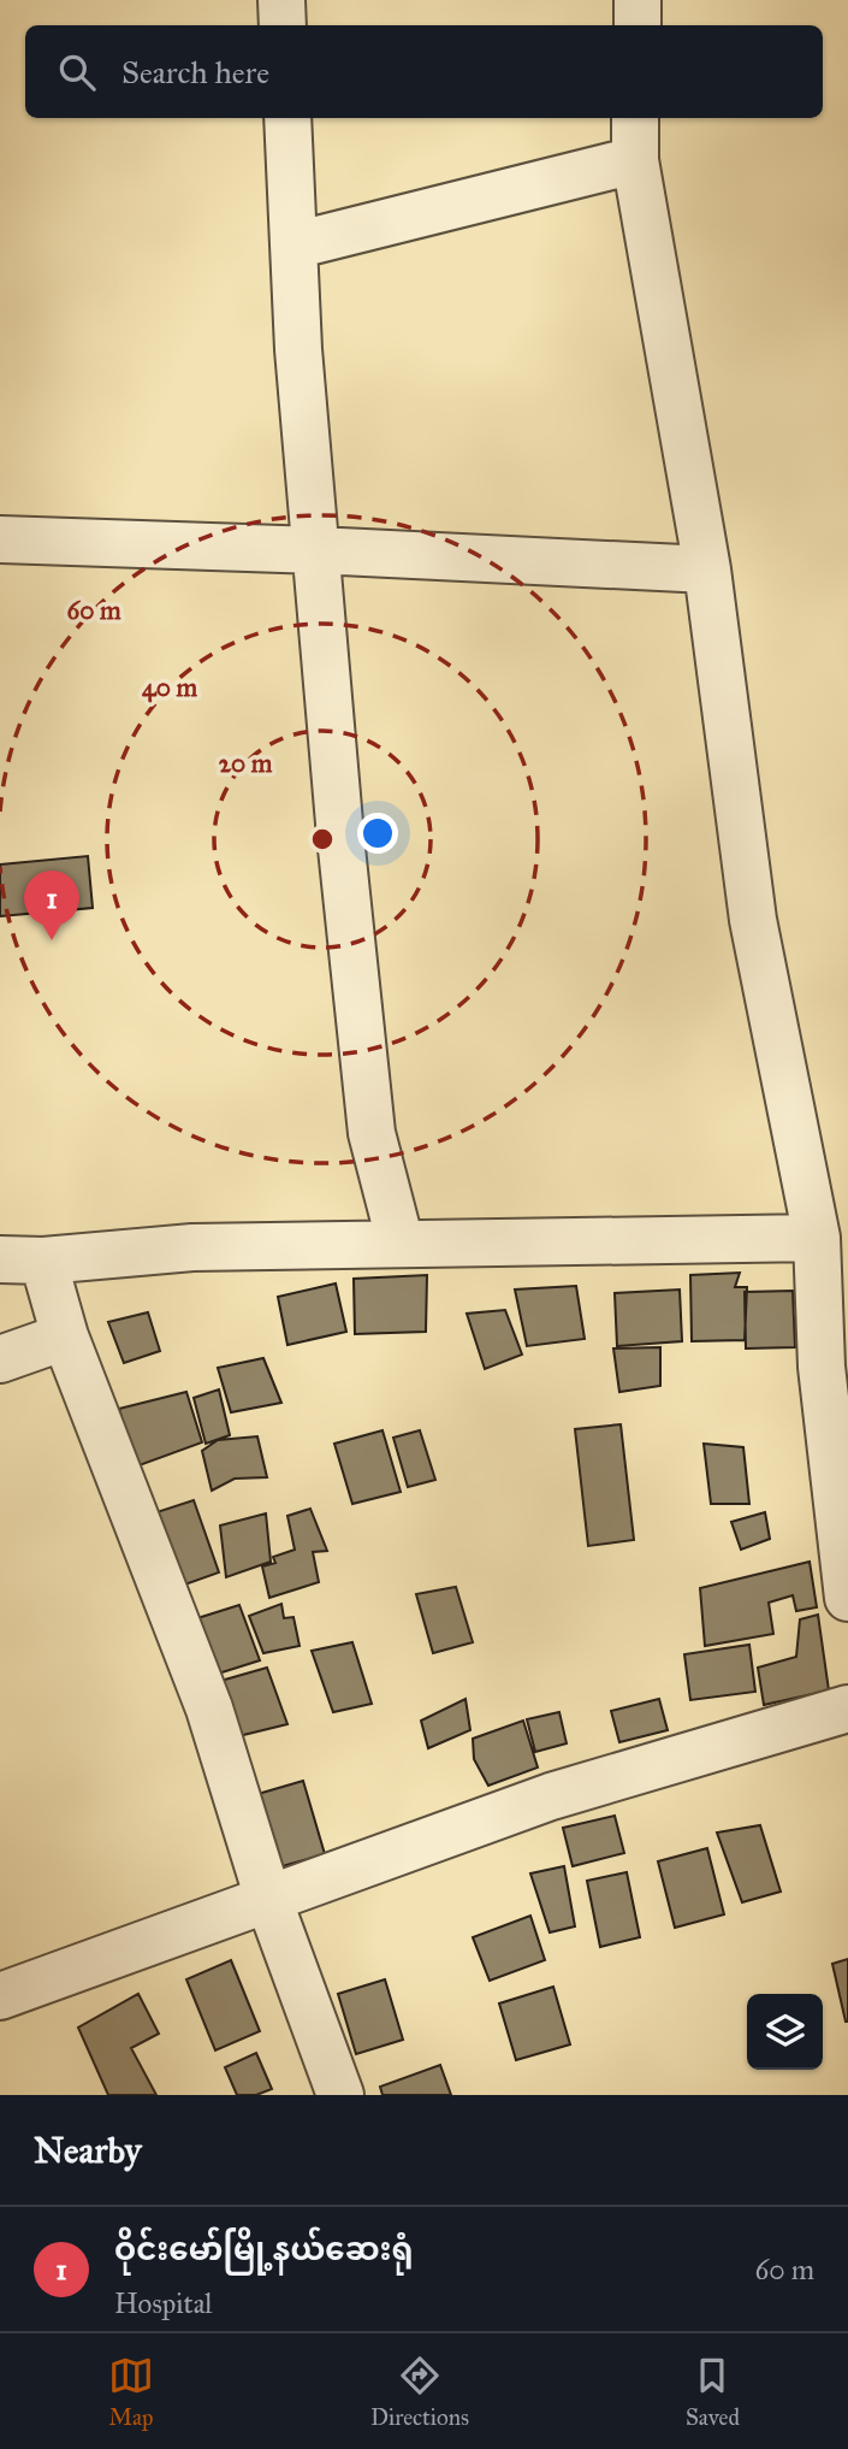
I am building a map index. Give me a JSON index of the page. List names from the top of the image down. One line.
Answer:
{"page":{"search":"Search here","pins":"1","heading":"Nearby","list":[{"mark":"1","name":"ဝိုင်းမော်မြို့နယ်ဆေးရုံ","note":"Hospital","value":"60 m"}],"nav":["Map","Directions","Saved"]},"rings":["60 m","40 m","20 m"]}
